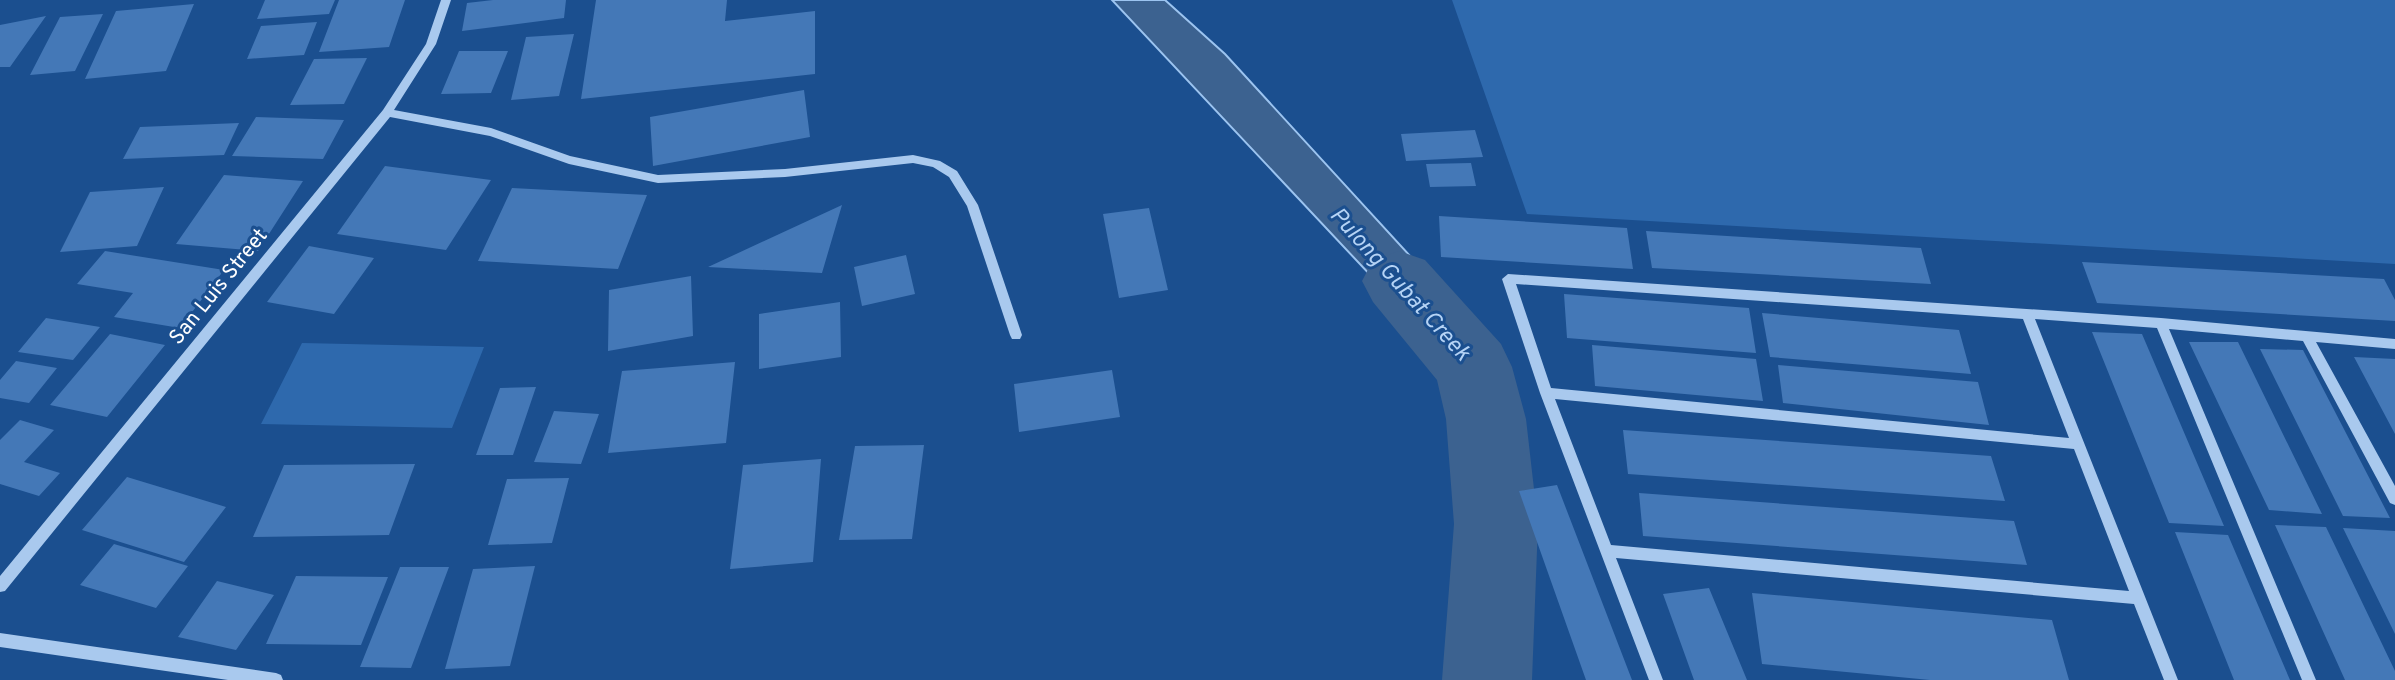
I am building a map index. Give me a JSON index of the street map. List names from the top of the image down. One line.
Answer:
{"streets":{"street":["San Luis Street"]},"water":["Pulong Gubat Creek"]}
